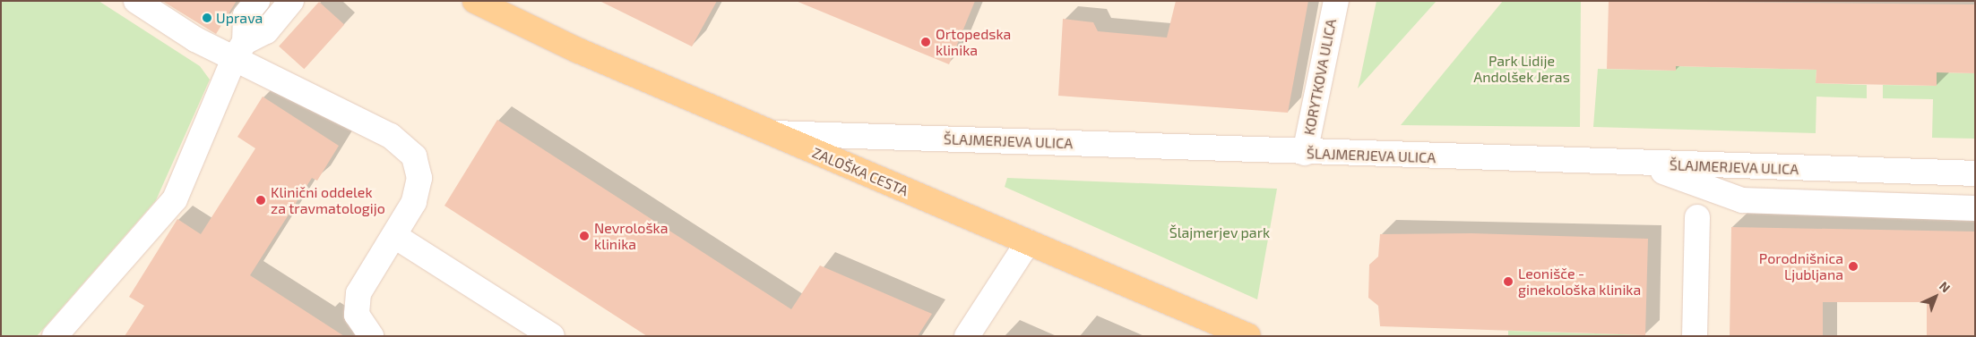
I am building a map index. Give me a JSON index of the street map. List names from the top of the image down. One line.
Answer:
{"streets":{"main road":["ZALOŠKA CESTA"],"street":["KORYTKOVA ULICA","ŠLAJMERJEVA ULICA"]},"crossings":[["KORYTKOVA ULICA","ŠLAJMERJEVA ULICA"],["ŠLAJMERJEVA ULICA","ZALOŠKA CESTA"]],"parks":["Park Lidije Andolšek Jeras","Šlajmerjev park"],"places":["Uprava","Ortopedska klinika","Klinični oddelek za travmatologijo","Nevrološka klinika","Porodnišnica Ljubljana","Leonišče - ginekološka klinika"],"north":"top right"}
